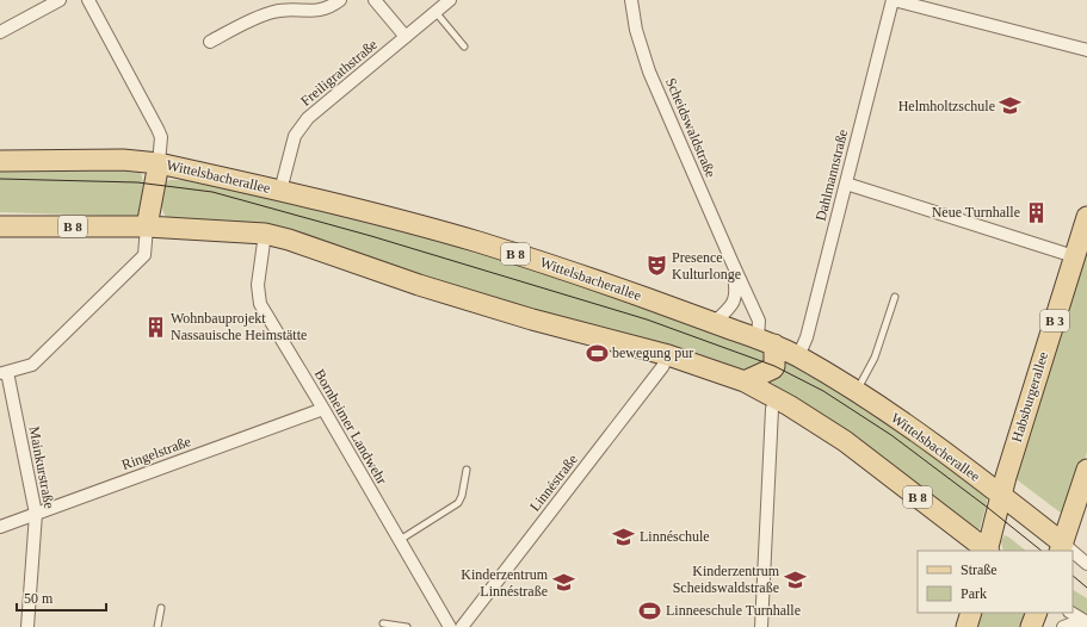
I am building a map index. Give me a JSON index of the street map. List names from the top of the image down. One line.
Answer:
{"streets":{"main road":["Wittelsbacherallee","B 8","B 3","Habsburgerallee"],"street":["Freiligrathstraße","Scheidswaldstraße","Dahlmannstraße","Bornheimer Landwehr","Ringelstraße","Mainkurstraße","Linnéstraße"]},"crossings":[["Freiligrathstraße","Wittelsbacherallee"],["Scheidswaldstraße","Wittelsbacherallee"],["Dahlmannstraße","Wittelsbacherallee"],["Wittelsbacherallee","Habsburgerallee"],["B 8","Habsburgerallee"],["B 8","Bornheimer Landwehr"],["B 8","Linnéstraße"],["Bornheimer Landwehr","Ringelstraße"],["Ringelstraße","Mainkurstraße"]],"places":{"school or university":["Helmholtzschule","Linnéschule","Kinderzentrum Scheidswaldstraße","Kinderzentrum Linnéstraße"],"building":["Neue Turnhalle","Wohnbauprojekt Nassauische Heimstätte"],"theatre":["Presence Kulturlonge"],"sports":["bewegung pur","Linneeschule Turnhalle"]},"legend":["Straße","Park"],"scale_bar":"50 m"}
